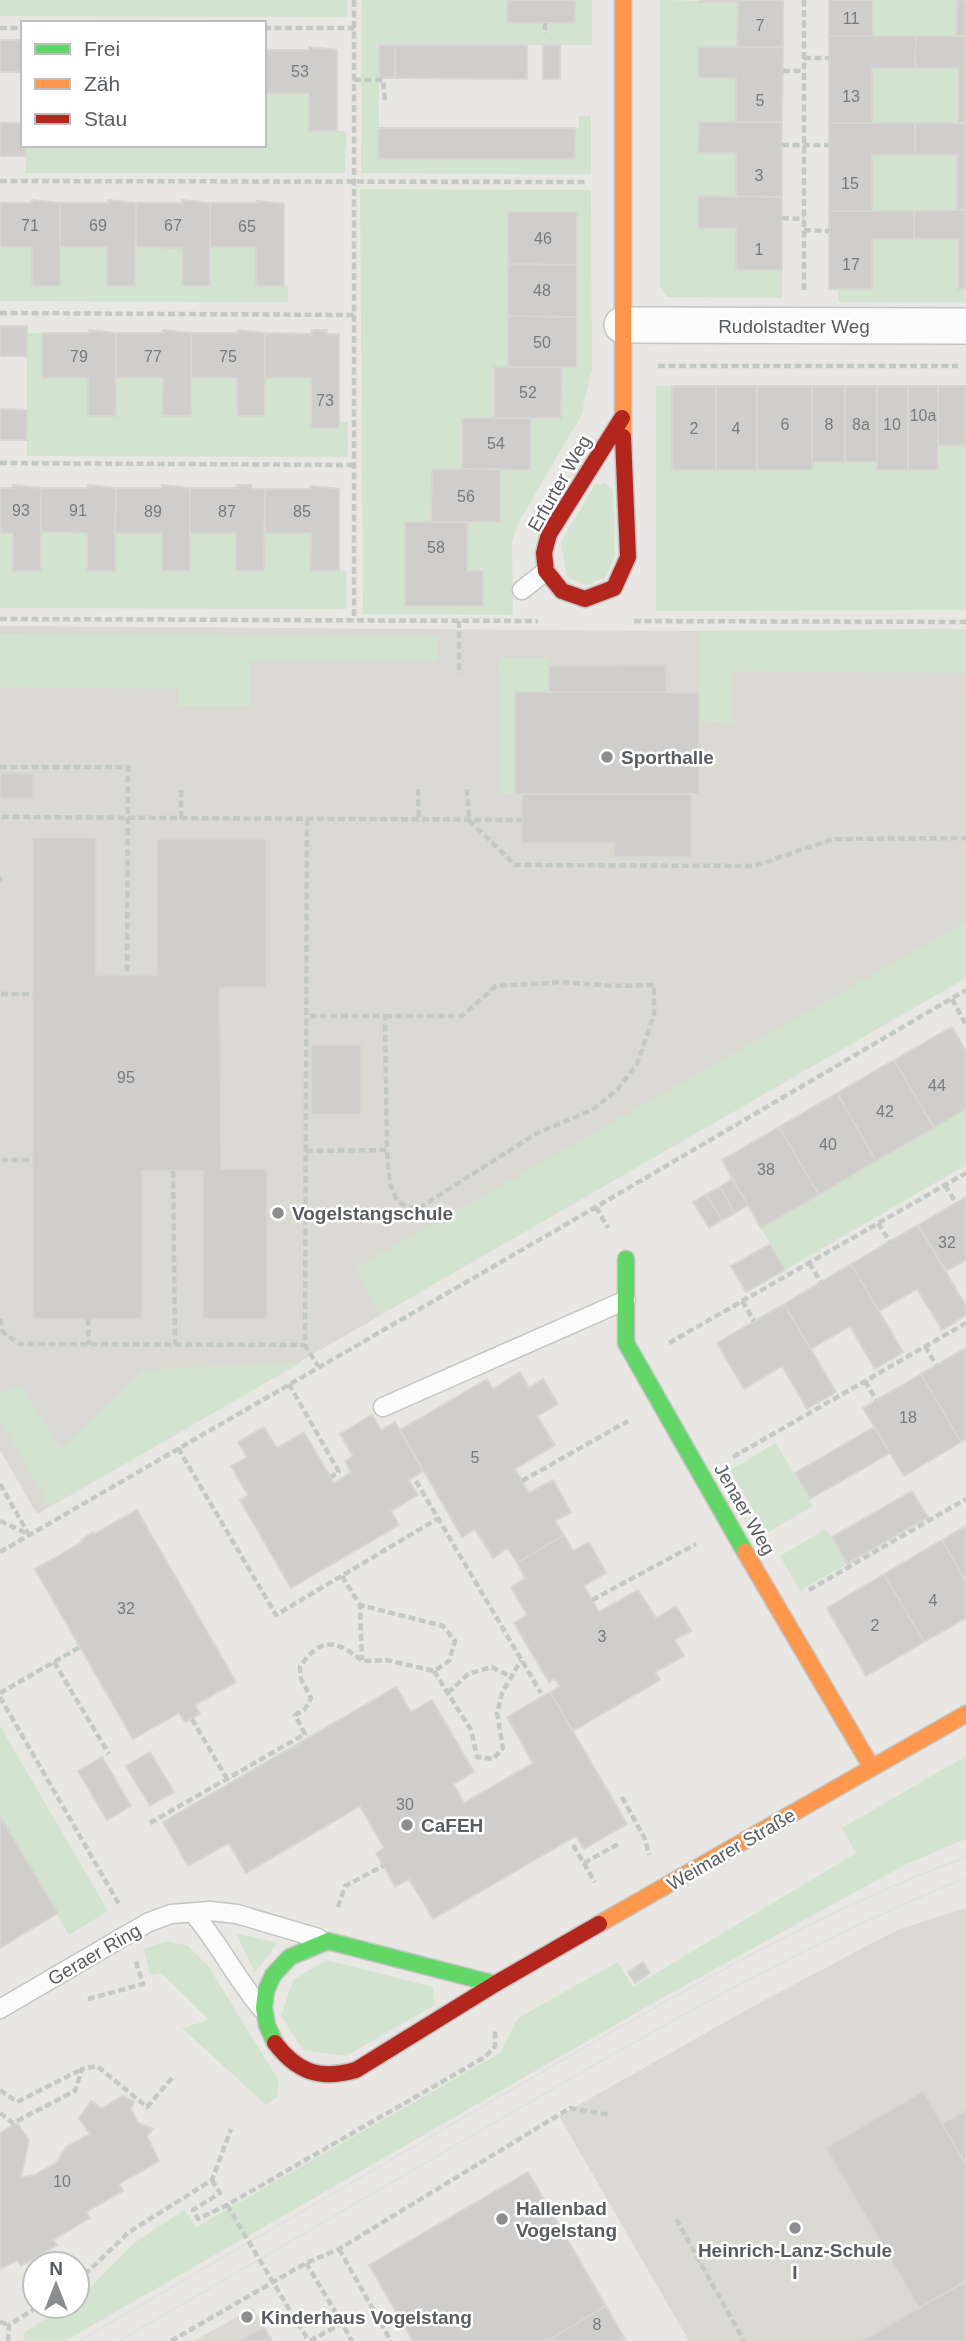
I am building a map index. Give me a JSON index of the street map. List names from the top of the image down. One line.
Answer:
{"streets":{"street":["Rudolstadter Weg","Erfurter Weg","Jenaer Weg","Weimarer Straße"],"lane":["Geraer Ring"]},"crossings":[["Rudolstadter Weg","Erfurter Weg"],["Jenaer Weg","Weimarer Straße"],["Weimarer Straße","Geraer Ring"]],"places":["Sporthalle","Vogelstangschule","CaFEH","Hallenbad Vogelstang","Heinrich-Lanz-Schule I","Kinderhaus Vogelstang"],"house_numbers":["11","7","53","13","5","3","15","71","69","67","65","46","1","17","48","50","79","77","75","52","73","10a","6","8","8a","10","2","4","54","56","93","91","89","87","85","58","95","44","42","40","38","32","18","5","4","32","2","3","30","10","8"],"legend":["Frei","Zäh","Stau"],"north":"top"}
